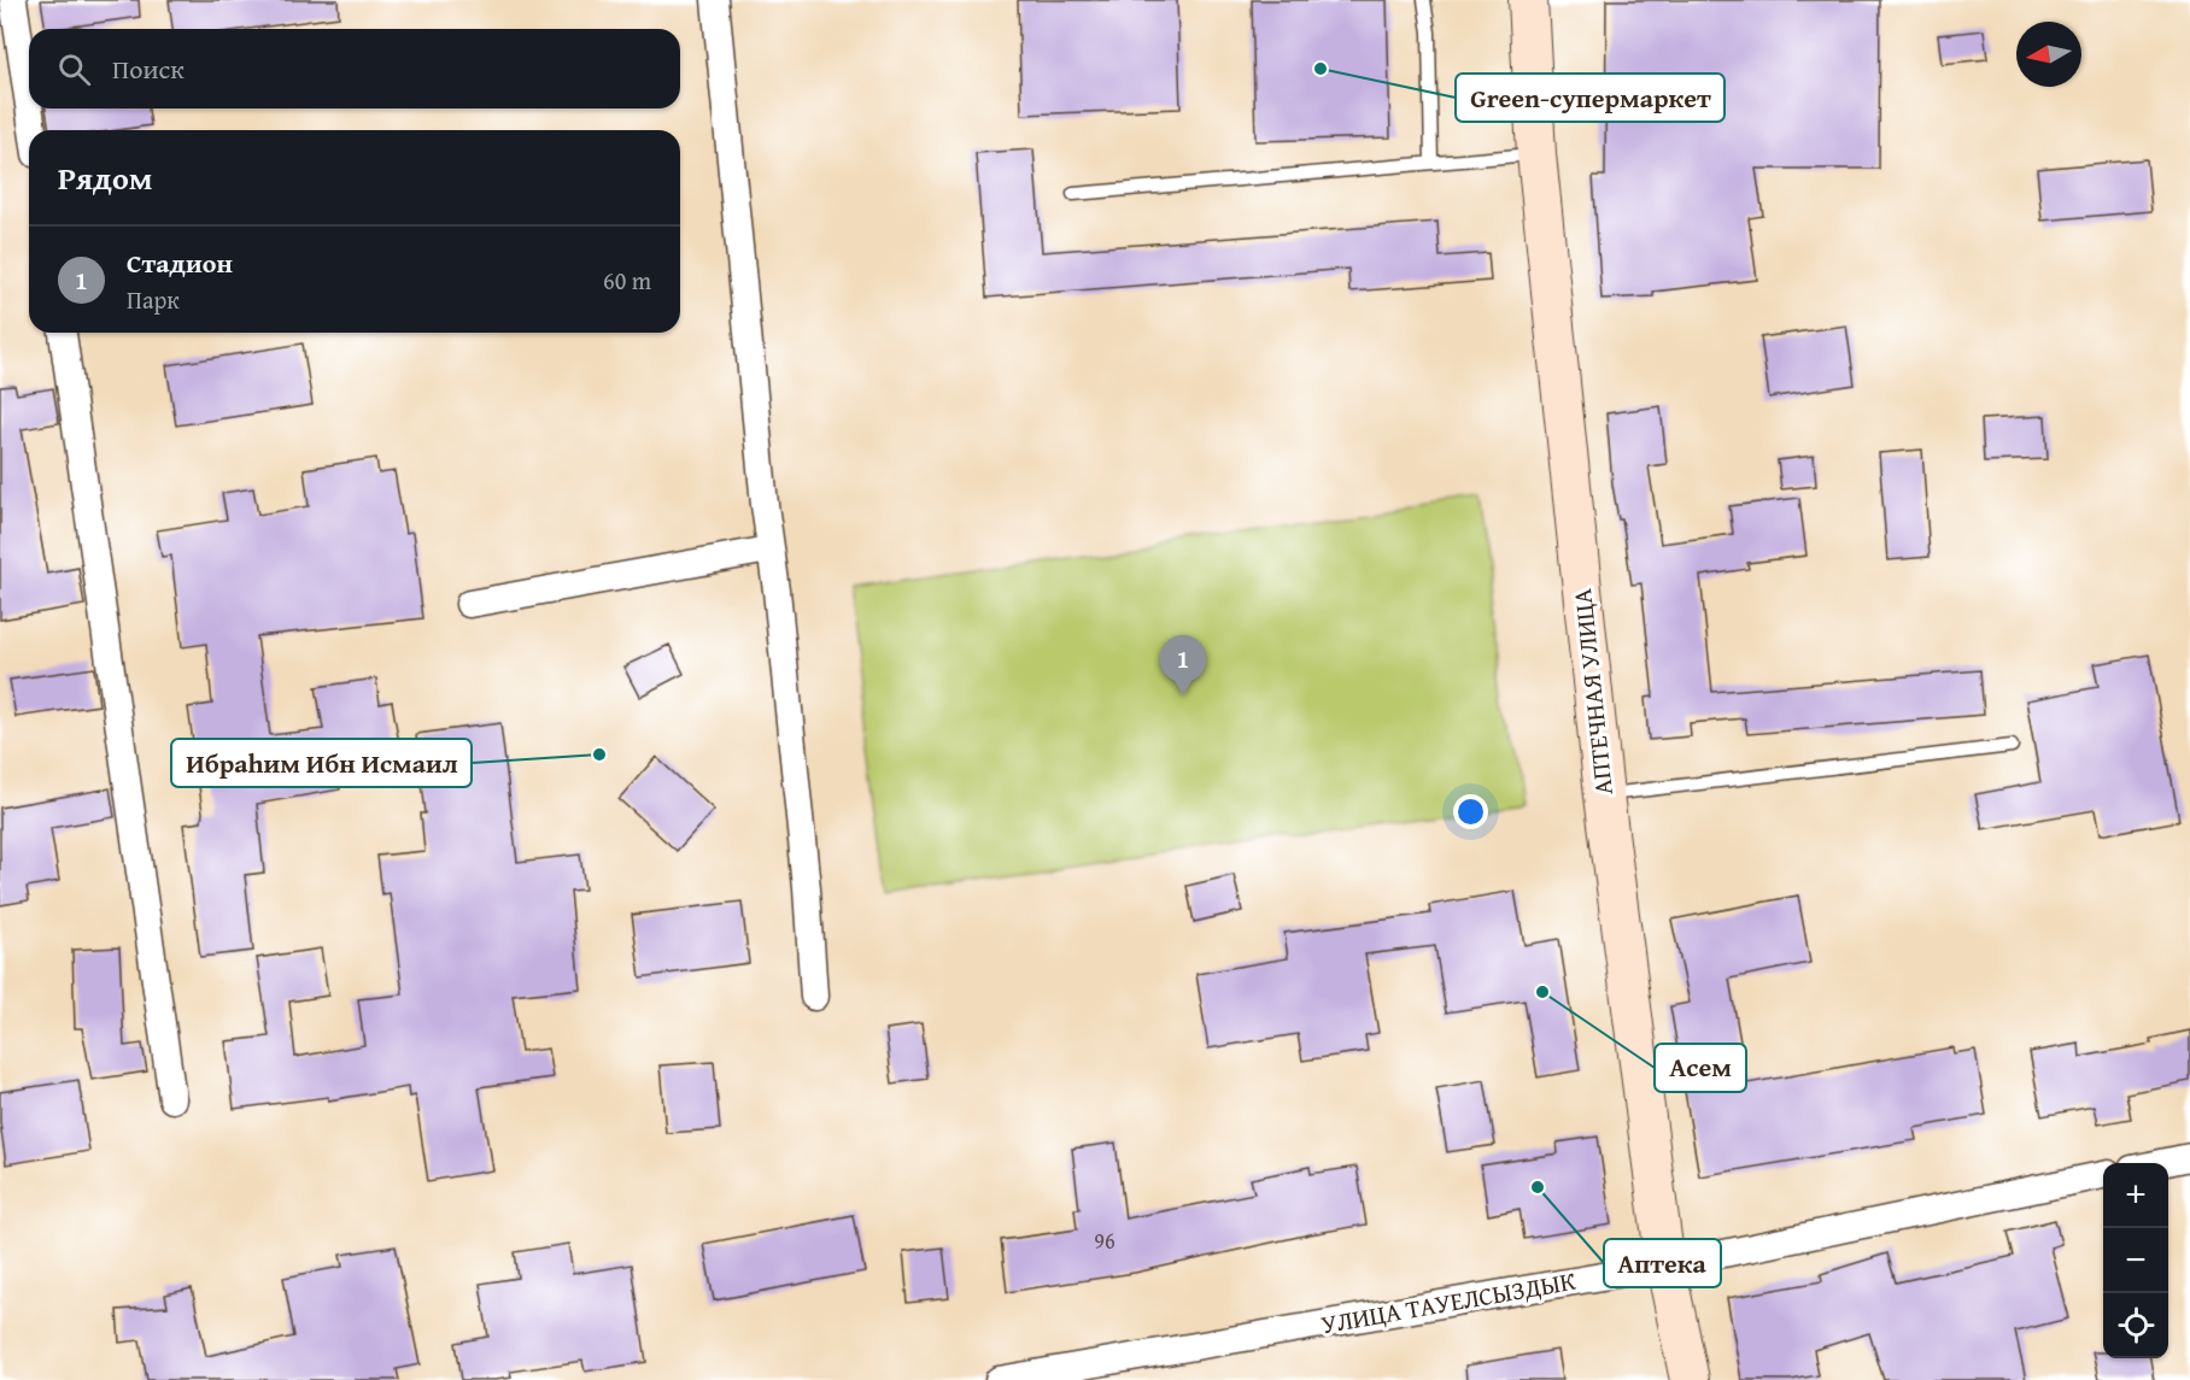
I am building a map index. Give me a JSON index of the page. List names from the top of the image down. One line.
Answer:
{"streets":{"main road":["АПТЕЧНАЯ УЛИЦА"],"street":["УЛИЦА ТАУЕЛСЫЗДЫК"]},"crossings":[["АПТЕЧНАЯ УЛИЦА","УЛИЦА ТАУЕЛСЫЗДЫК"]],"places":["Green-супермаркет","Ибраһим Ибн Исмаил","Асем","Аптека"],"house_numbers":["96"],"north":"left","page":{"search":"Поиск","heading":"Рядом","list":[{"mark":"1","name":"Стадион","note":"Парк","value":"60 m"}],"pins":"1","map_buttons":["+","−"]}}
